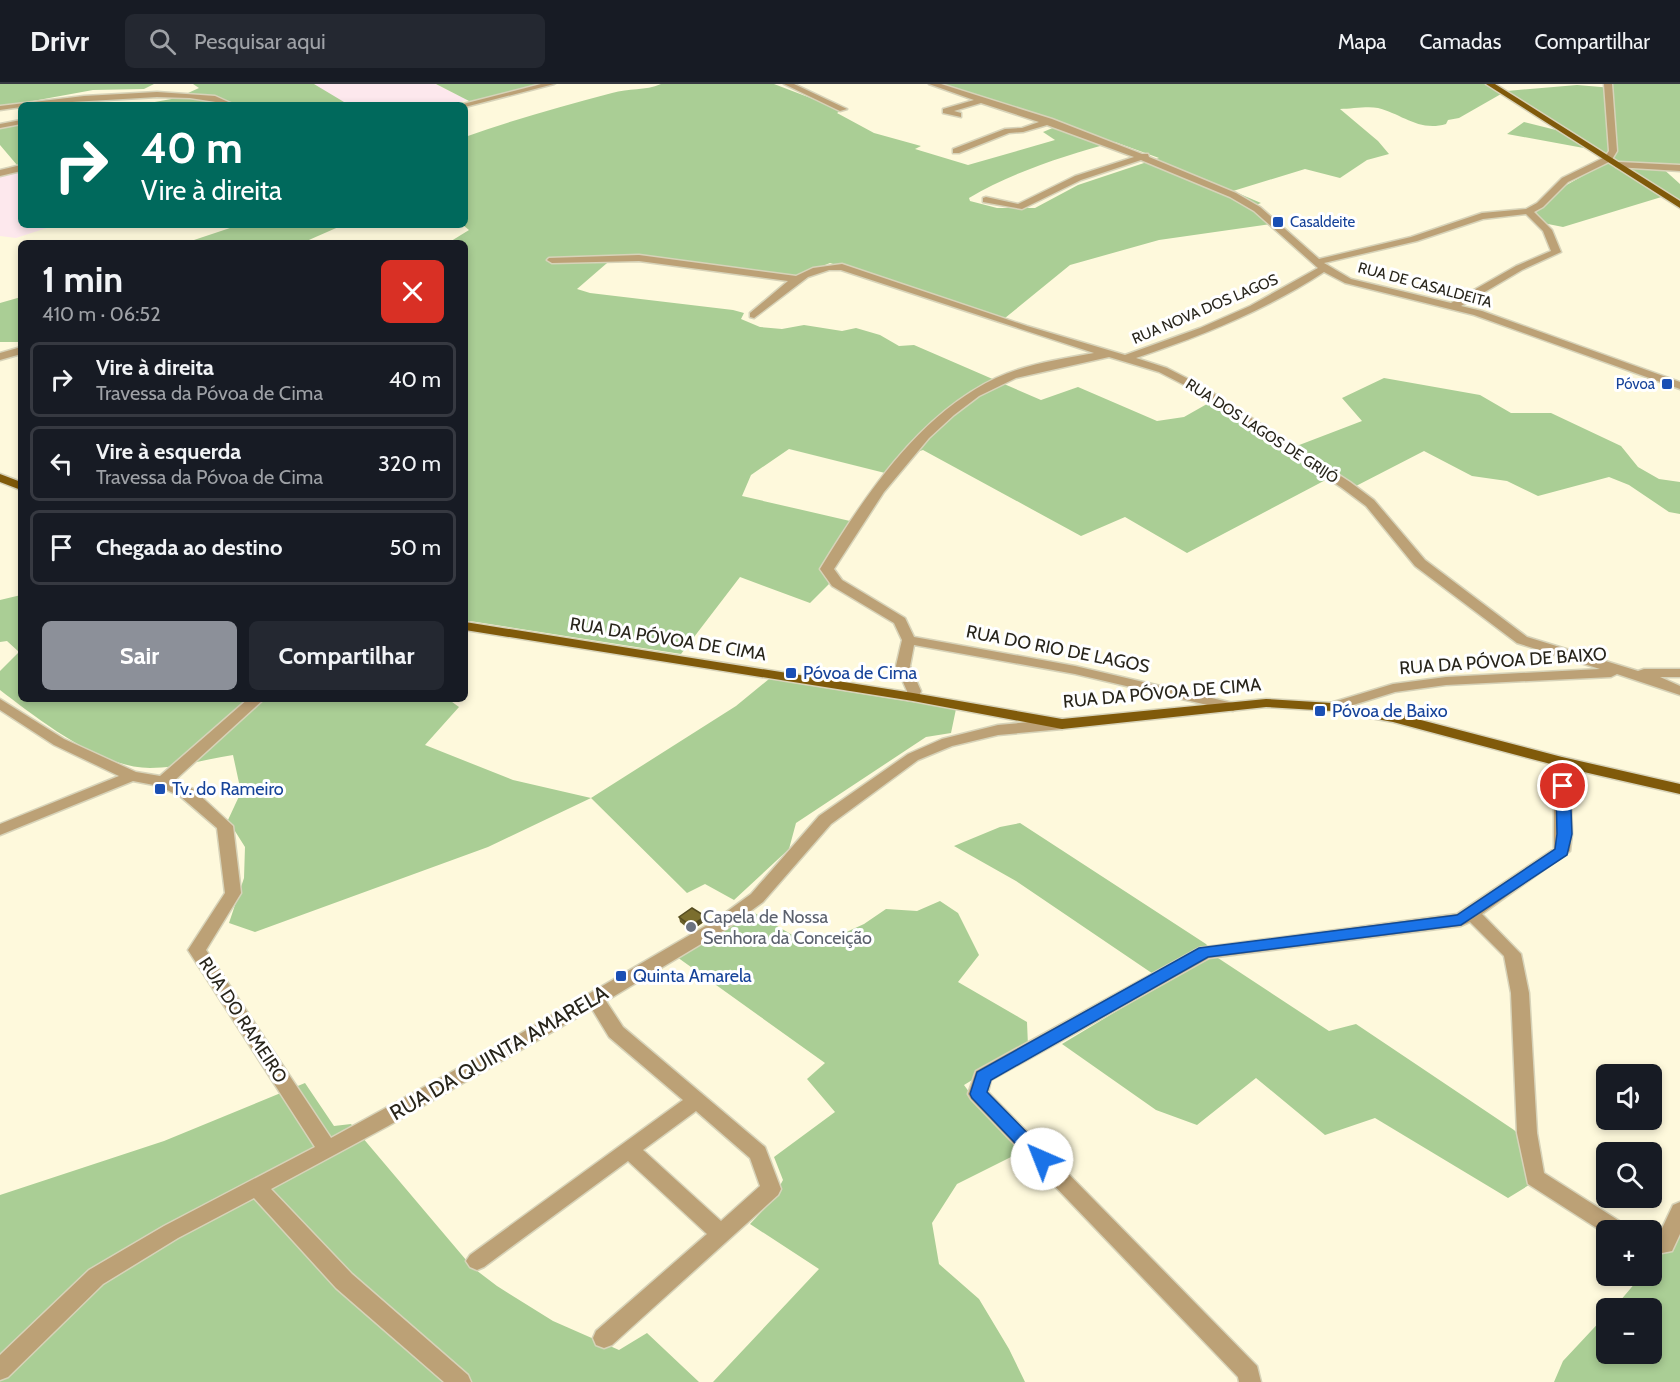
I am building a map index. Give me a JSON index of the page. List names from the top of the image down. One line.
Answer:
{"streets":{"main road":["RUA DA PÓVOA DE CIMA"],"street":["RUA DE CASALDEITA","RUA NOVA DOS LAGOS","RUA DOS LAGOS DE GRIJÓ","RUA DO RIO DE LAGOS","RUA DA PÓVOA DE BAIXO","RUA DO RAMEIRO","RUA DA QUINTA AMARELA"]},"crossings":[["RUA DE CASALDEITA","RUA NOVA DOS LAGOS"],["RUA NOVA DOS LAGOS","RUA DOS LAGOS DE GRIJÓ"],["RUA DOS LAGOS DE GRIJÓ","RUA DA PÓVOA DE BAIXO"],["RUA DA PÓVOA DE CIMA","RUA DO RIO DE LAGOS"],["RUA DA PÓVOA DE CIMA","RUA DA PÓVOA DE BAIXO"],["RUA DA PÓVOA DE CIMA","RUA DA QUINTA AMARELA"],["RUA DO RAMEIRO","RUA DA QUINTA AMARELA"]],"places":{"transit":["Casaldeite","Póvoa","Póvoa de Cima","Póvoa de Baixo","Tv. do Rameiro","Quinta Amarela"],"other":["Capela de Nossa Senhora da Conceição"]},"page":{"header":"Drivr","search":"Pesquisar aqui","nav":["Mapa","Camadas","Compartilhar"],"turn":["40 m","Vire à direita"],"heading":["1 min","410 m · 06:52"],"list":[{"name":"Vire à direita","note":"Travessa da Póvoa de Cima","value":"40 m"},{"name":"Vire à esquerda","note":"Travessa da Póvoa de Cima","value":"320 m"},{"name":"Chegada ao destino","value":"50 m"}],"buttons":["Sair","Compartilhar"],"map_buttons":["+","−"]}}
